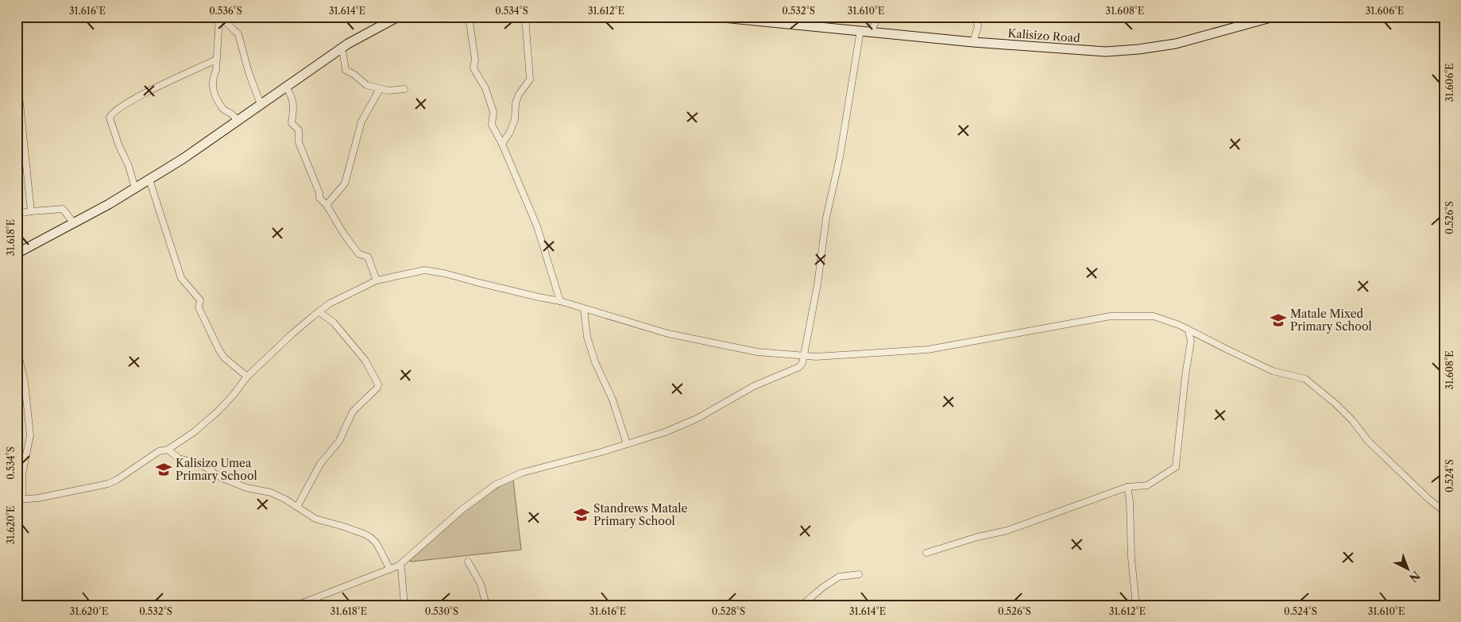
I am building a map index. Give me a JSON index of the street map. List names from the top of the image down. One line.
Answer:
{"streets":{"street":["Kalisizo Road"]},"places":{"school or university":["Matale Mixed Primary School","Kalisizo Umea Primary School","Standrews Matale Primary School"]},"north":"bottom right","coordinates":["31.616°E","0.536°S","31.614°E","0.534°S","31.612°E","0.532°S","31.610°E","31.608°E","31.606°E","0.526°S","31.618°E","0.524°S","31.620°E","0.530°S","0.528°S"]}
